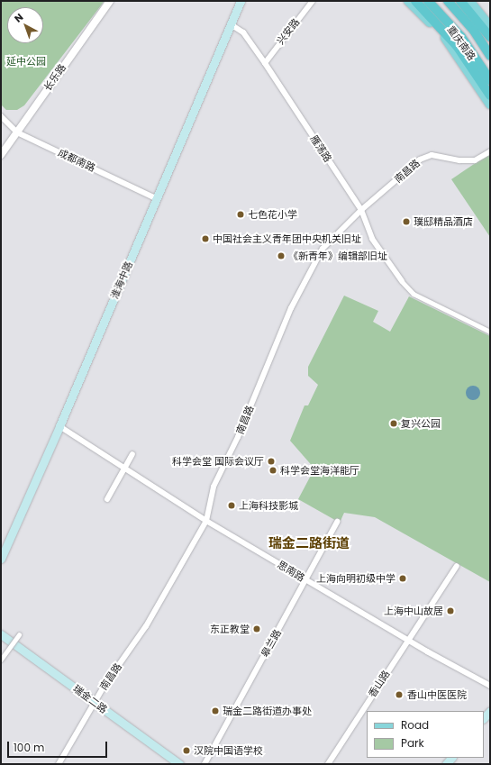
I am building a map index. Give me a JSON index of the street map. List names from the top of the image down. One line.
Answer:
{"streets":{"main road":["重庆南路","淮海中路","瑞金二路"],"street":["兴安路","长乐路","雁荡路","成都南路","南昌路","思南路","皋兰路","香山路"]},"crossings":[["兴安路","雁荡路"],["长乐路","成都南路"],["雁荡路","南昌路"],["雁荡路","淮海中路"],["成都南路","淮海中路"],["南昌路","思南路"],["南昌路","瑞金二路"],["淮海中路","思南路"],["思南路","皋兰路"],["思南路","香山路"]],"districts":["瑞金二路街道"],"parks":["延中公园"],"places":["七色花小学","璞邸精品酒店","中国社会主义青年团中央机关旧址","《新青年》编辑部旧址","复兴公园","科学会堂 国际会议厅","科学会堂海洋能厅","上海科技影城","上海向明初级中学","上海中山故居","东正教堂","香山中医医院","瑞金二路街道办事处","汉院中国语学校"],"legend":["Road","Park"],"scale_bar":"100 m","north":"top left"}
